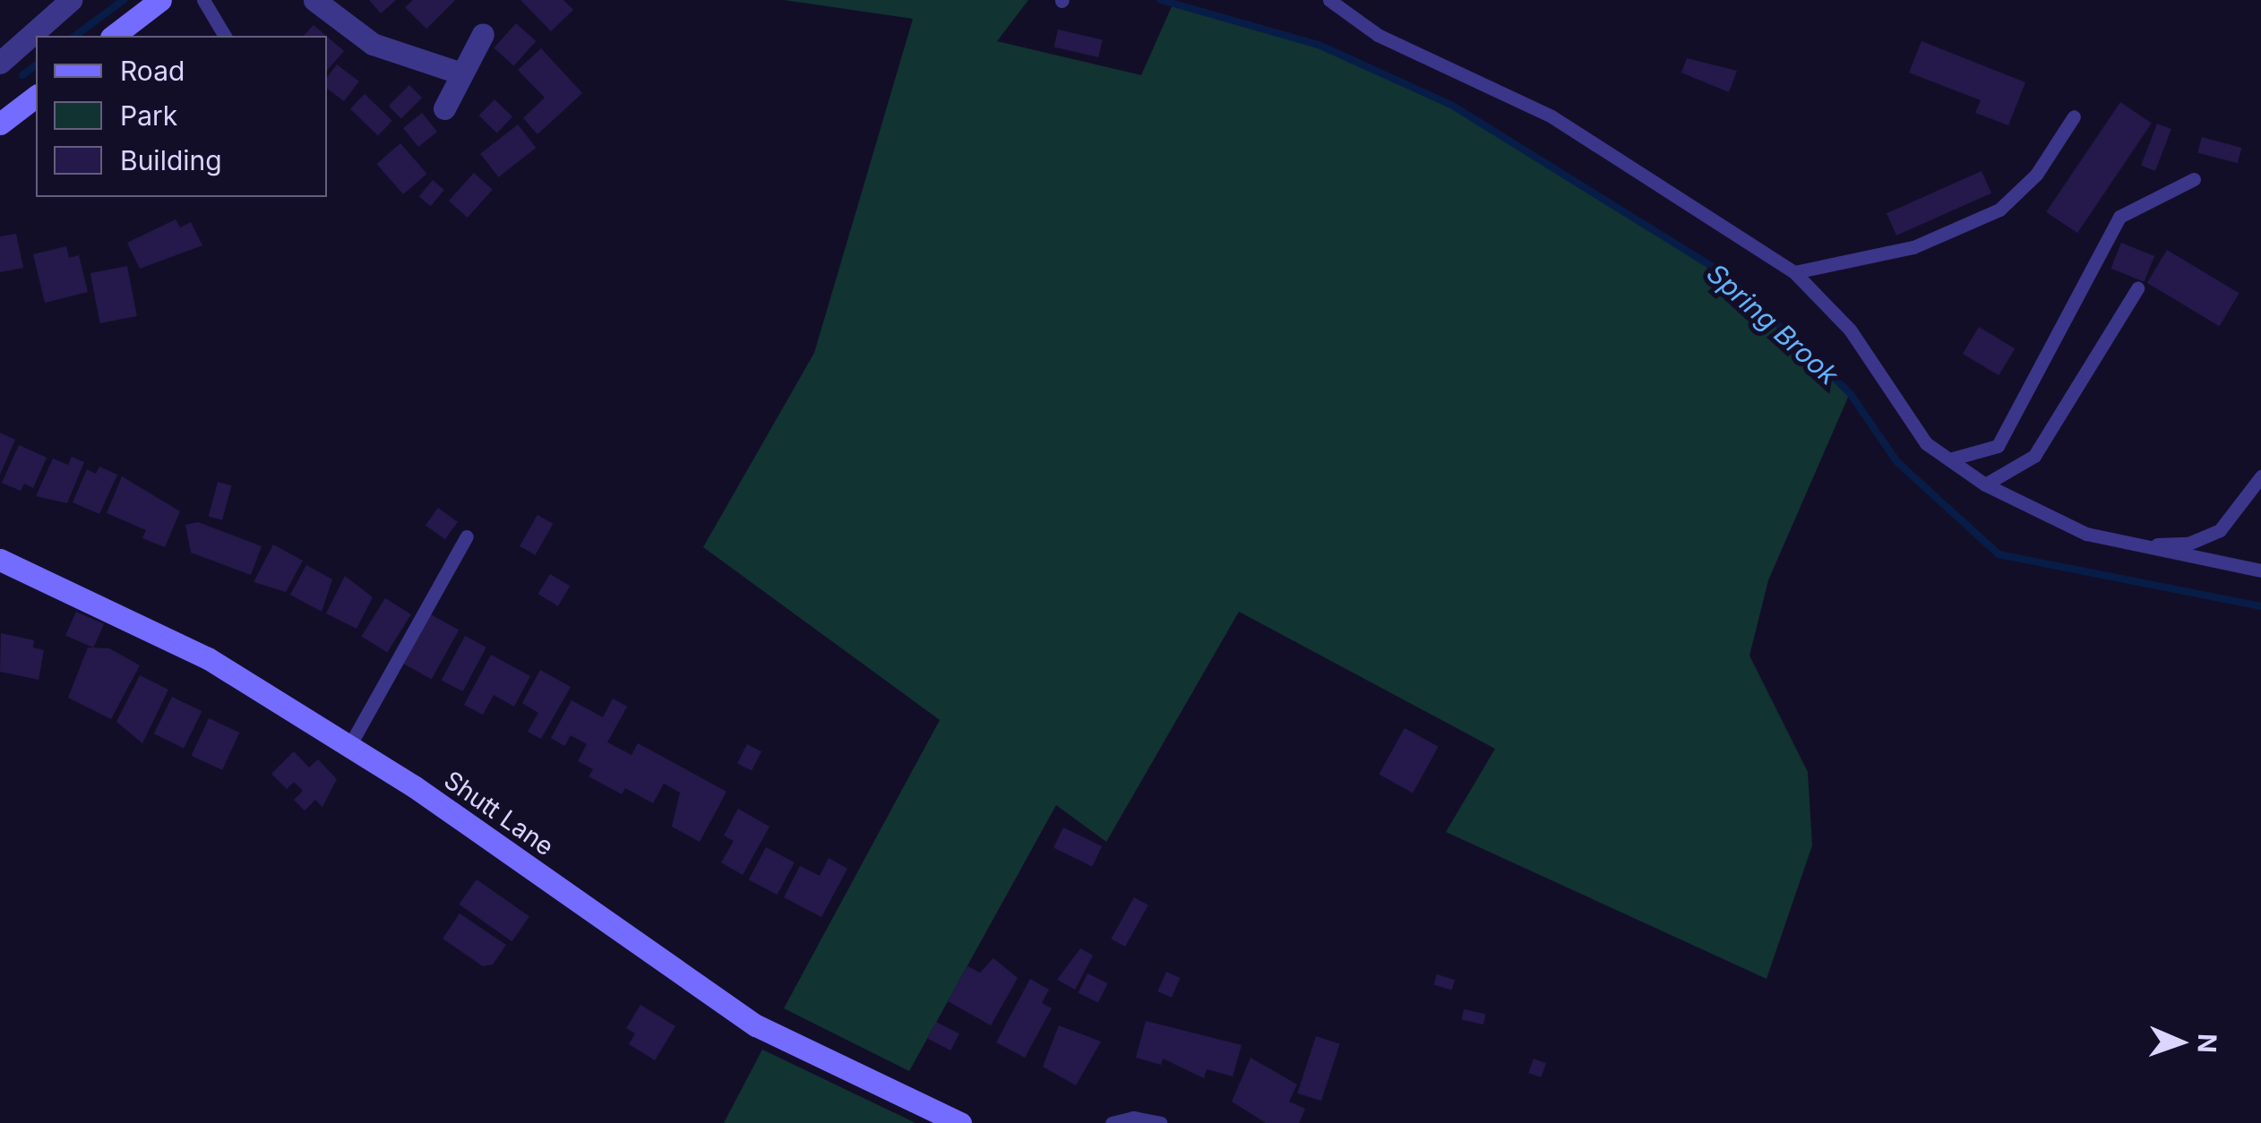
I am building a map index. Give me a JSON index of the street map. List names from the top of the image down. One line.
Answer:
{"streets":{"main road":["Shutt Lane"]},"water":["Spring Brook"],"legend":["Road","Park","Building"],"north":"right"}
